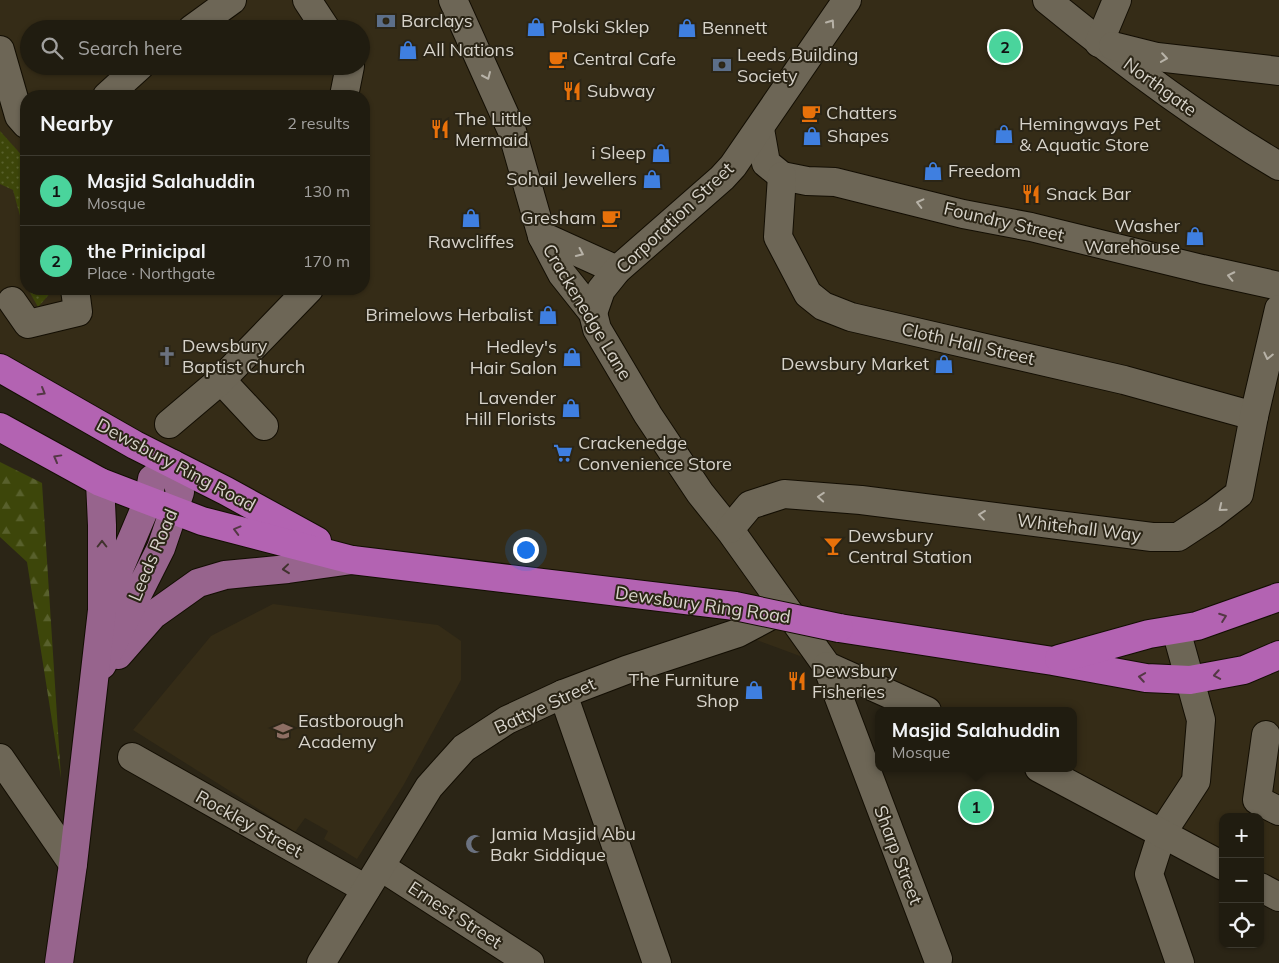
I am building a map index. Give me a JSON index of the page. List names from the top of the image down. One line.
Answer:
{"streets":{"highway":["Dewsbury Ring Road"],"main road":["Leeds Road"],"street":["Northgate","Corporation Street","Foundry Street","Crackenedge Lane","Cloth Hall Street","Whitehall Way","Battye Street","Rockley Street","Sharp Street","Ernest Street"]},"crossings":[["Corporation Street","Crackenedge Lane"],["Foundry Street","Cloth Hall Street"],["Crackenedge Lane","Whitehall Way"],["Crackenedge Lane","Battye Street"],["Crackenedge Lane","Sharp Street"],["Cloth Hall Street","Whitehall Way"],["Dewsbury Ring Road","Leeds Road"],["Battye Street","Rockley Street"],["Battye Street","Ernest Street"]],"one_way":["Corporation Street","Whitehall Way"],"places":{"bank":["Barclays","Leeds Building Society"],"shop":["Polski Sklep","Bennett","All Nations","Hemingways Pet & Aquatic Store","Shapes","i Sleep","Freedom","Sohail Jewellers","Rawcliffes","Washer Warehouse","Brimelows Herbalist","Hedley's Hair Salon","Dewsbury Market","Lavender Hill Florists","The Furniture Shop"],"cafe":["Central Cafe","Chatters","Gresham"],"restaurant":["Subway","The Little Mermaid","Snack Bar","Dewsbury Fisheries"],"church":["Dewsbury Baptist Church"],"supermarket":["Crackenedge Convenience Store"],"bar":["Dewsbury Central Station"],"school or university":["Eastborough Academy"],"mosque":["Jamia Masjid Abu Bakr Siddique"]},"page":{"search":"Search here","pins":["2","1"],"heading":["Nearby","2 results"],"list":[{"mark":"1","name":"Masjid Salahuddin","note":"Mosque","value":"130 m"},{"mark":"2","name":"the Prinicipal","note":"Place · Northgate","value":"170 m"}],"popup":["Masjid Salahuddin","Mosque"],"map_buttons":["+","−"]}}
